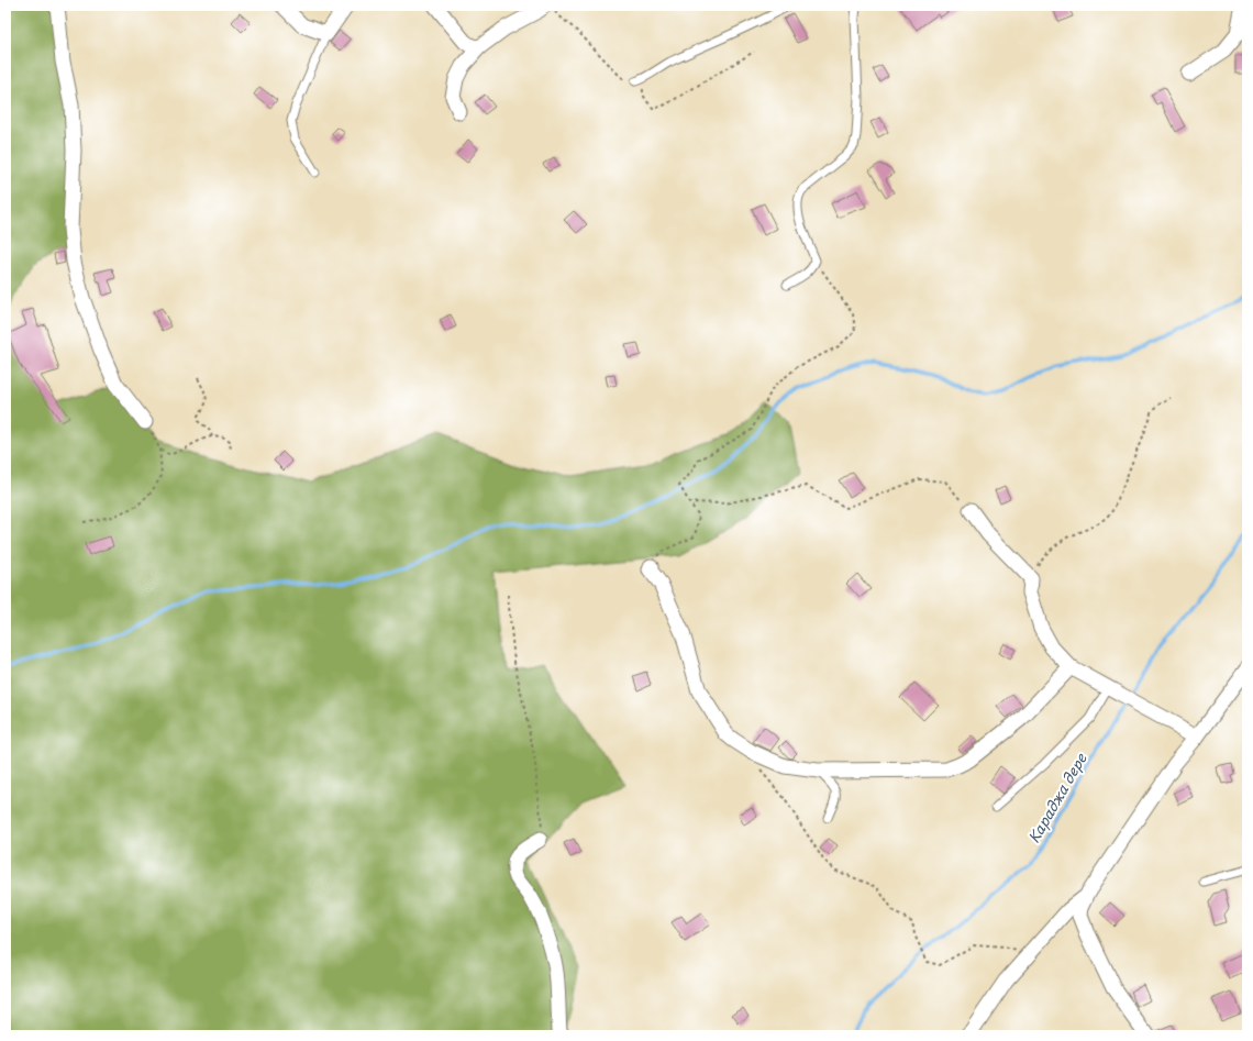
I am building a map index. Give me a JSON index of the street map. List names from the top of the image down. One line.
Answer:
{"water":["Караджа дере"]}
